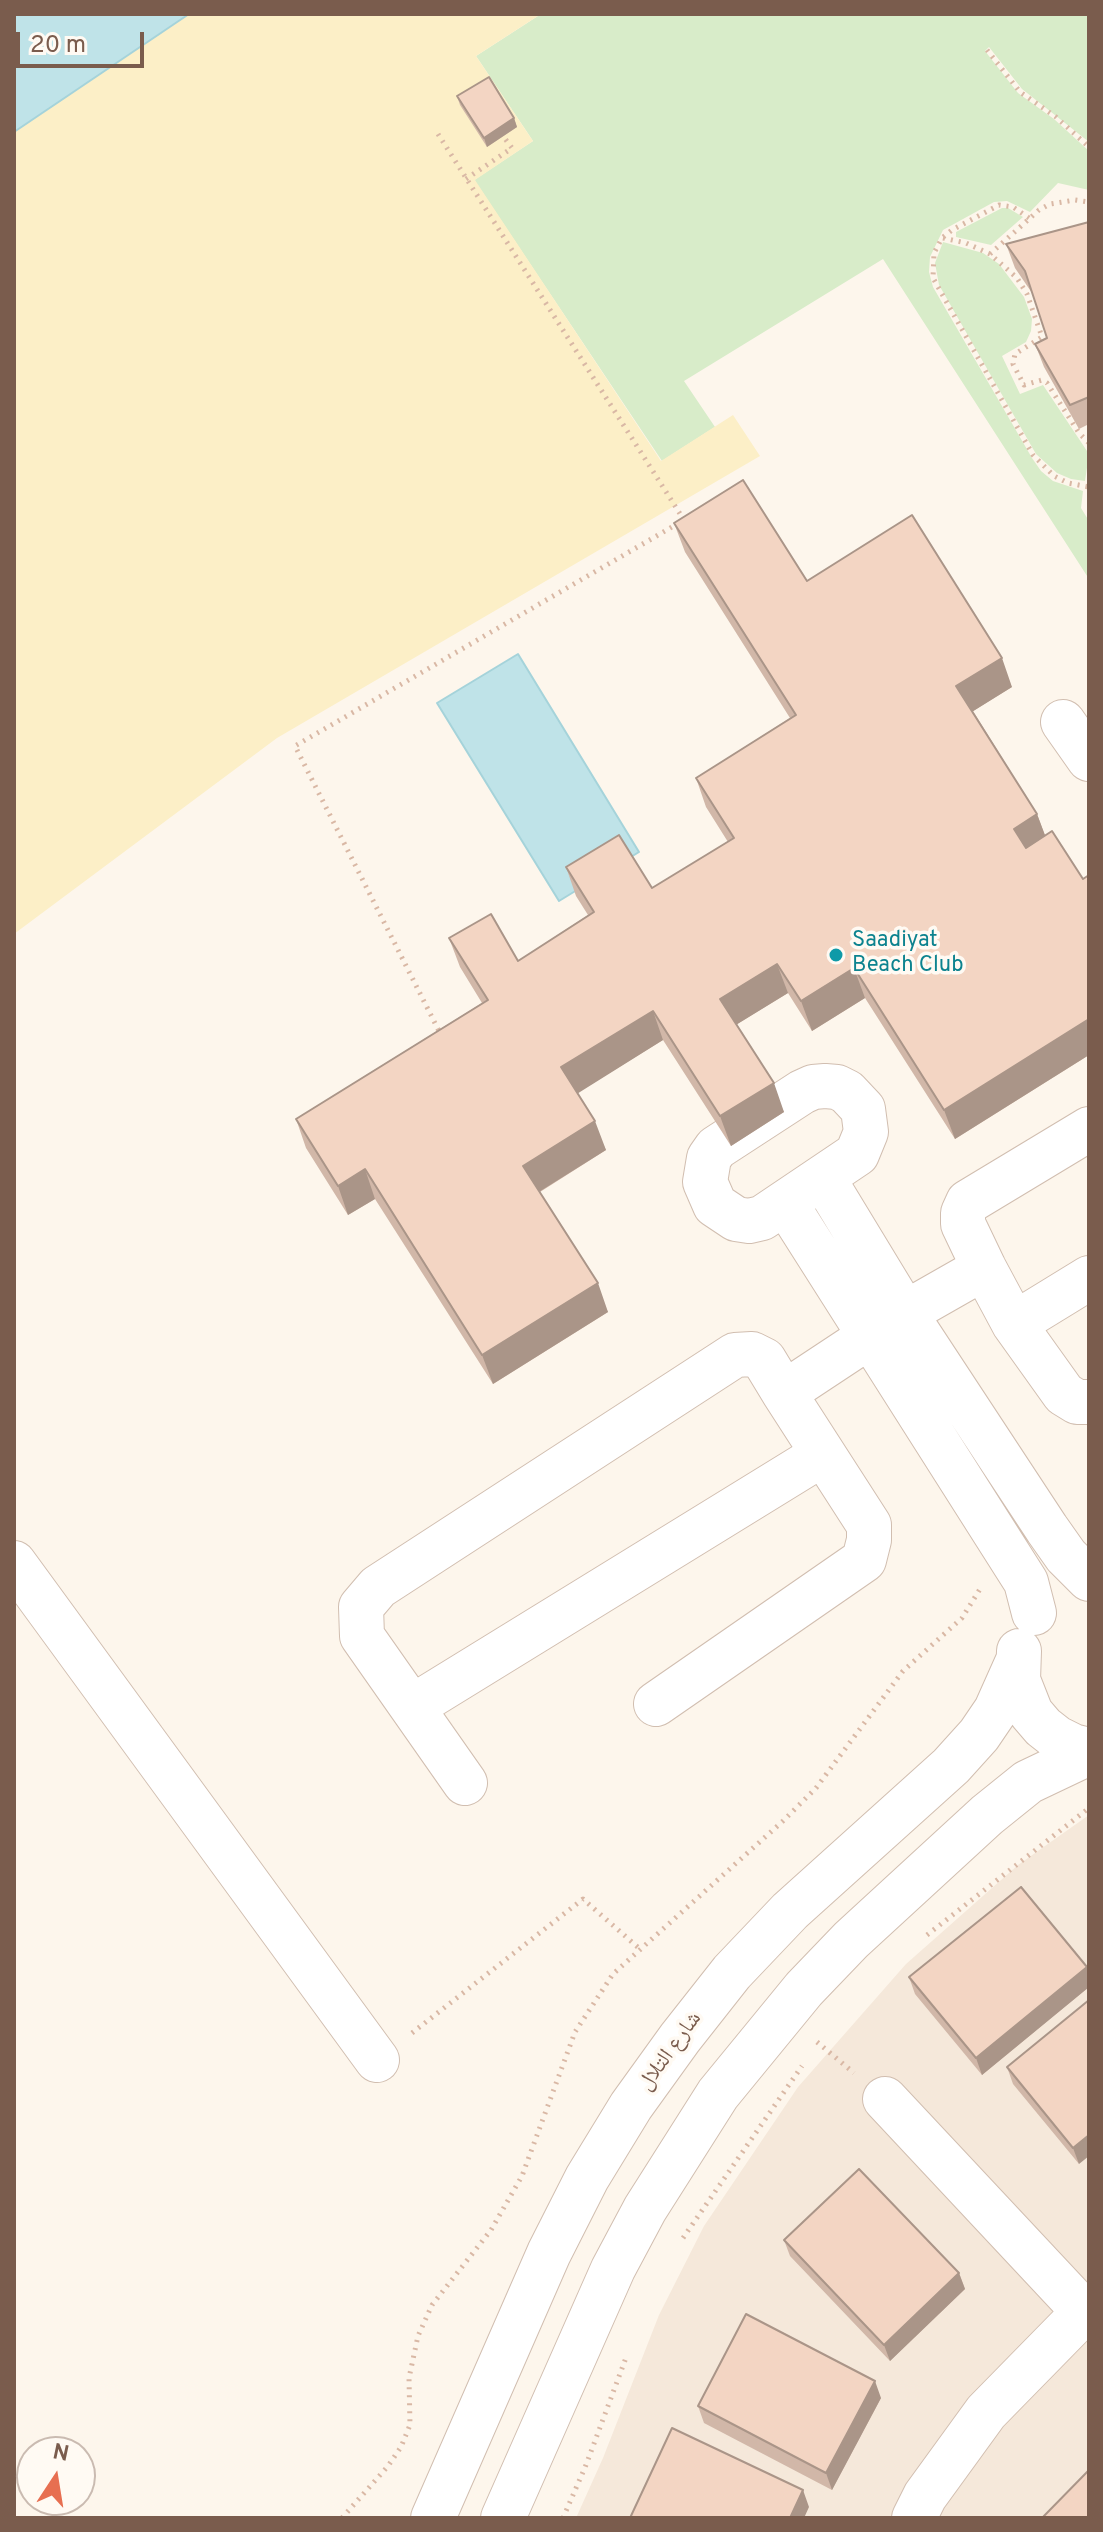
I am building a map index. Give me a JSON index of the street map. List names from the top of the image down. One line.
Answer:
{"streets":{"street":["شارع التلال"]},"places":["Saadiyat Beach Club"],"scale_bar":"20 m","north":"top"}
